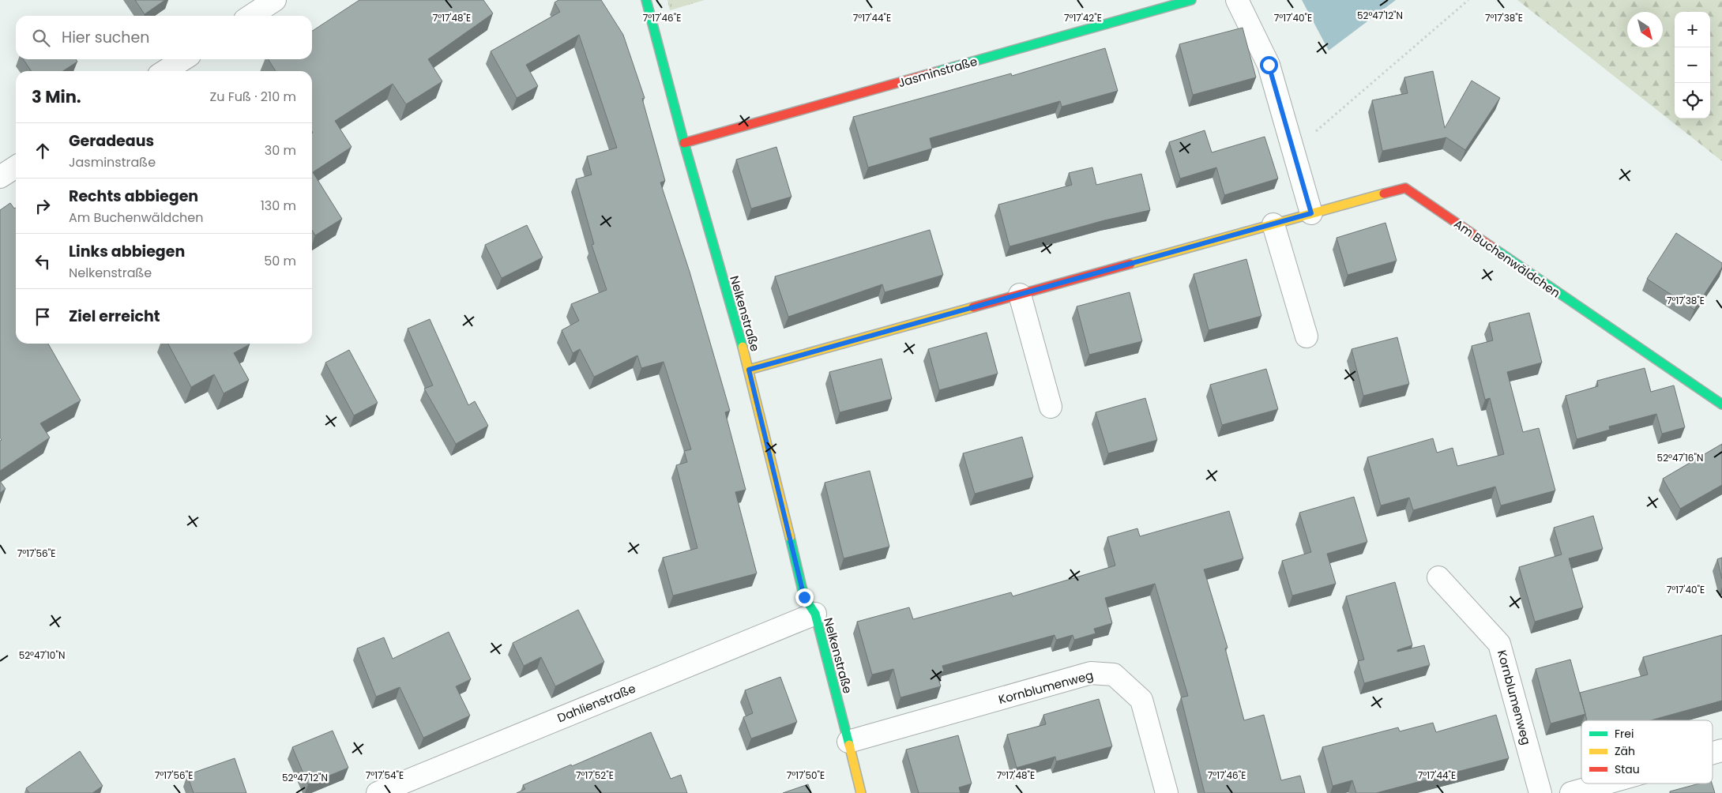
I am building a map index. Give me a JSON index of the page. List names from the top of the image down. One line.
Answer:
{"streets":{"street":["Jasminstraße","Am Buchenwäldchen","Nelkenstraße","Kornblumenweg","Dahlienstraße"]},"crossings":[["Jasminstraße","Nelkenstraße"],["Am Buchenwäldchen","Nelkenstraße"],["Nelkenstraße","Kornblumenweg"],["Nelkenstraße","Dahlienstraße"]],"legend":["Frei","Zäh","Stau"],"north":"bottom right","page":{"map_buttons":["+","−"],"search":"Hier suchen","heading":["3 Min.","Zu Fuß · 210 m"],"list":[["Geradeaus","Jasminstraße","30 m"],["Rechts abbiegen","Am Buchenwäldchen","130 m"],["Links abbiegen","Nelkenstraße","50 m"],"Ziel erreicht"]},"coordinates":["52°47'12\"N","7°17'48\"E","7°17'46\"E","7°17'44\"E","7°17'42\"E","7°17'40\"E","7°17'38\"E","52°47'16\"N","7°17'56\"E","52°47'10\"N","7°17'54\"E","7°17'52\"E","7°17'50\"E"]}
